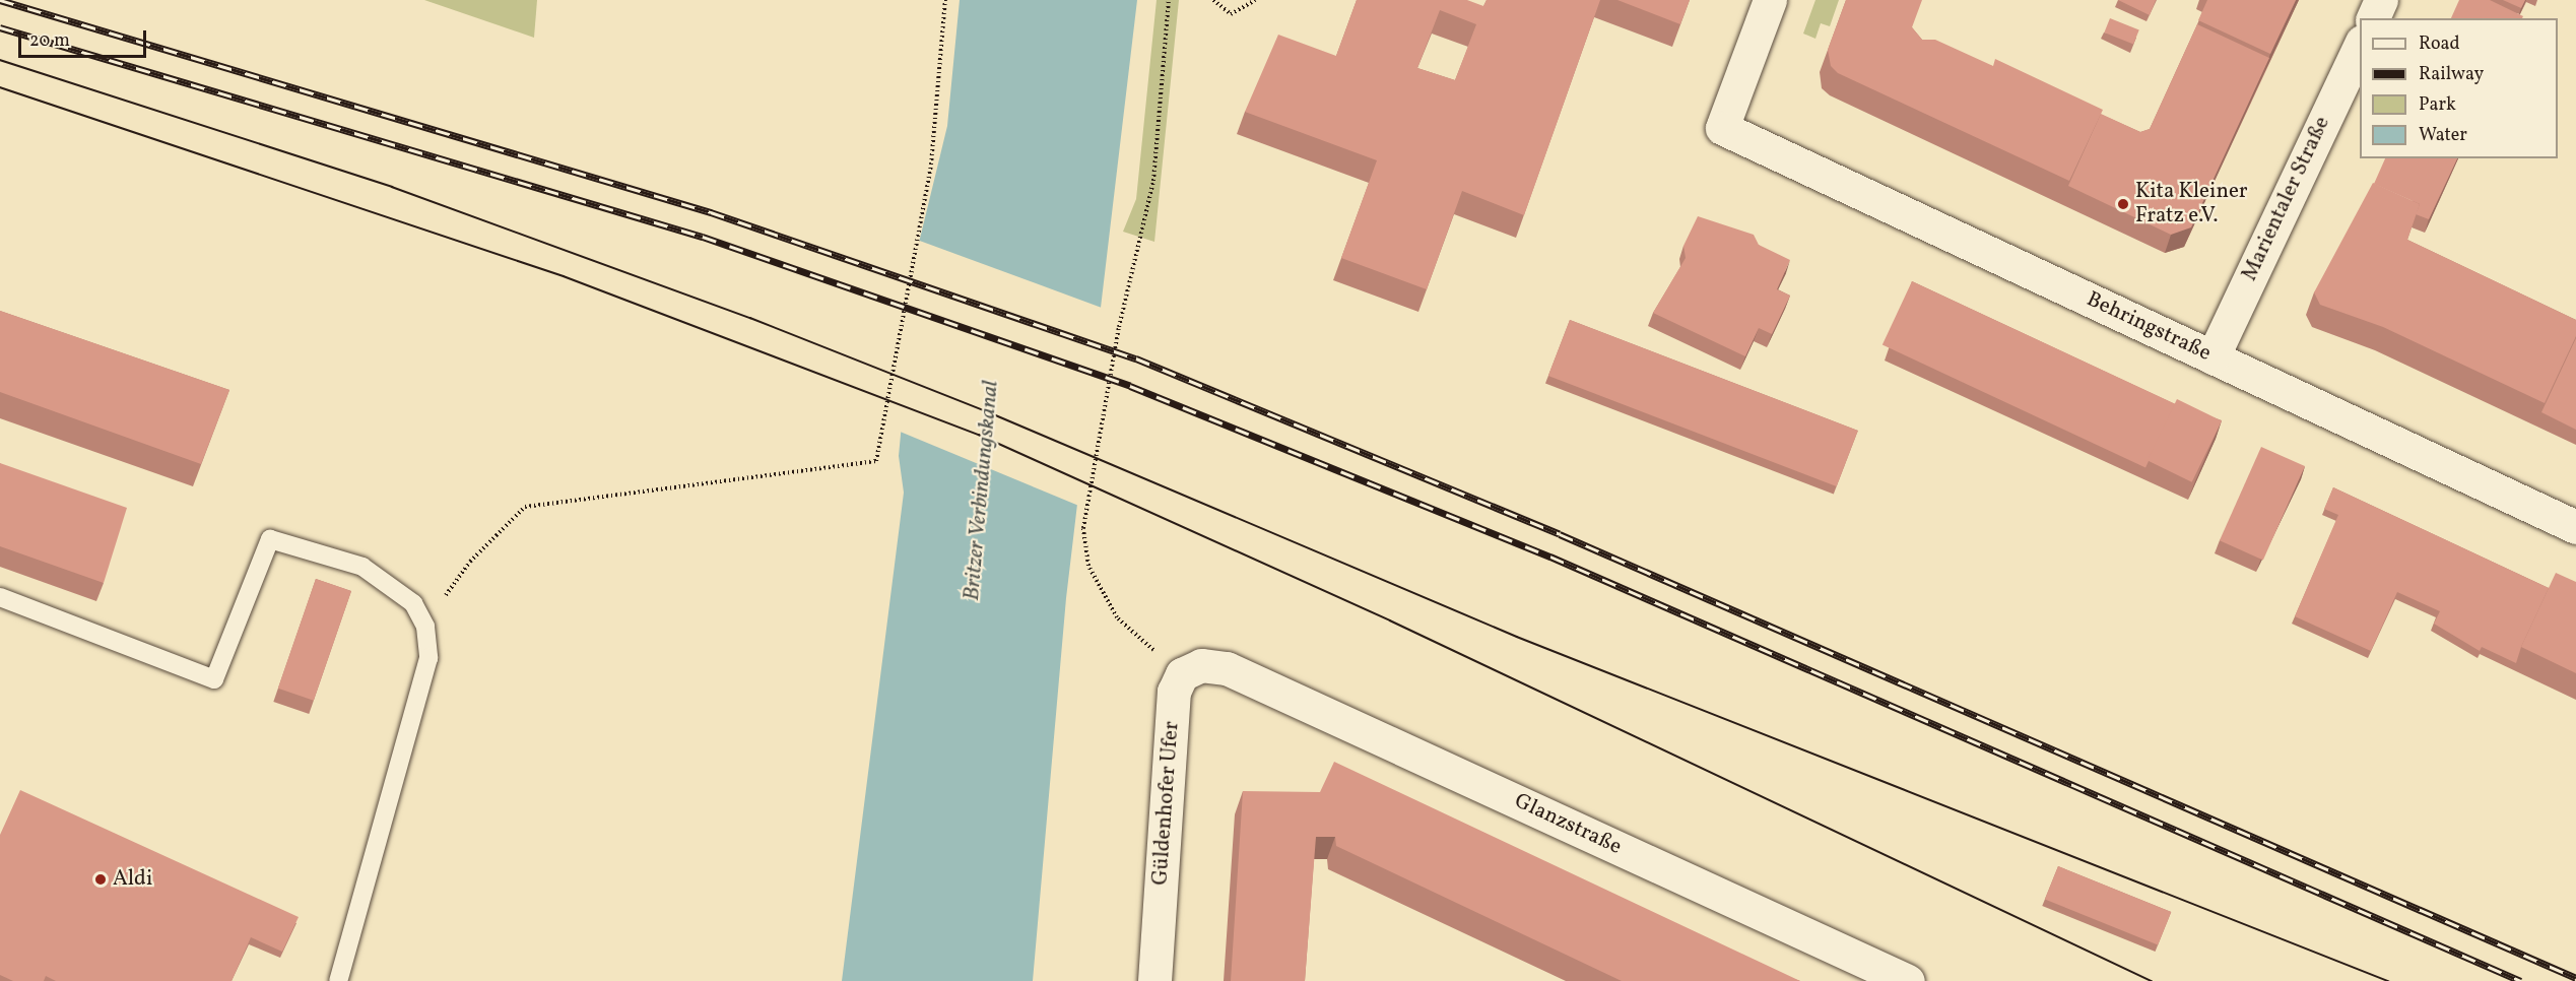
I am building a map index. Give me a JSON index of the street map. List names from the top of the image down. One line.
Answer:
{"streets":{"street":["Marientaler Straße","Behringstraße","Güldenhofer Ufer","Glanzstraße"]},"crossings":[["Marientaler Straße","Behringstraße"],["Güldenhofer Ufer","Glanzstraße"]],"water":["Britzer Verbindungskanal"],"places":["Kita Kleiner Fratz e.V.","Aldi"],"legend":["Road","Railway","Park","Water"],"scale_bar":"20 m"}
